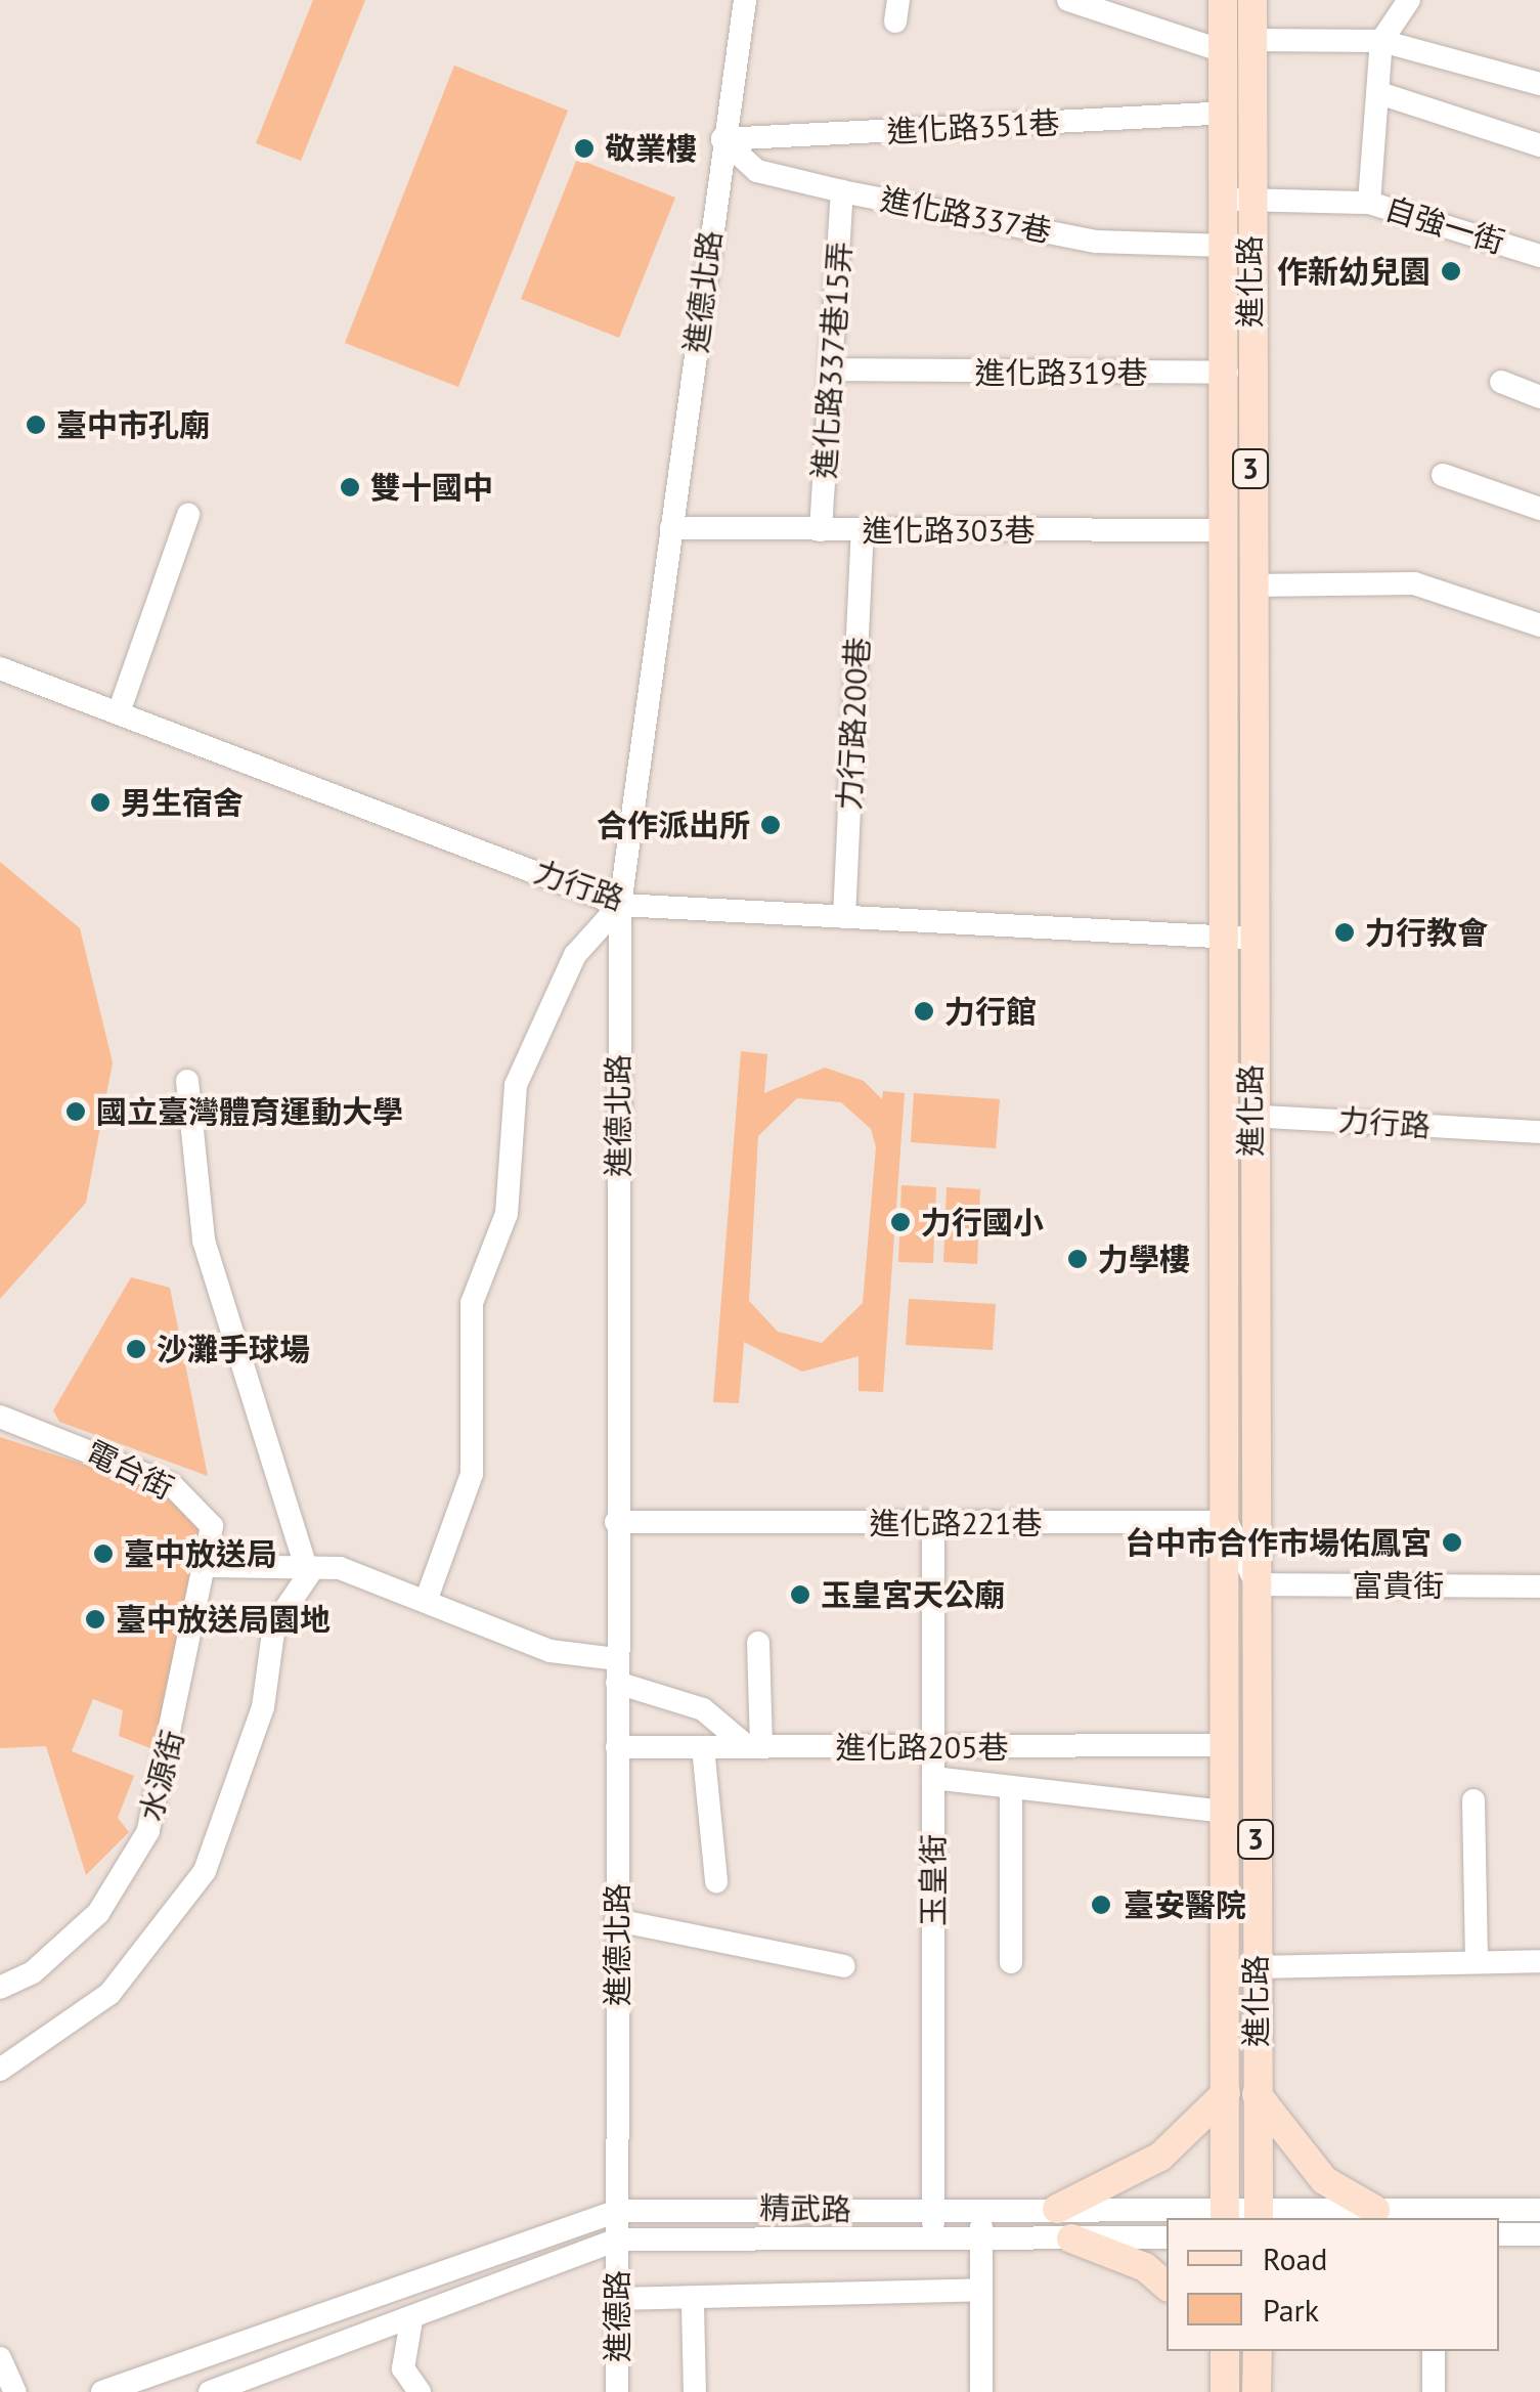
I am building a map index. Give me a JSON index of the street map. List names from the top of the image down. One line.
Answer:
{"streets":{"main road":["進化路","3"],"street":["進化路351巷","進化路337巷","自強一街","進德北路","進化路337巷15弄","進化路319巷","進化路303巷","力行路200巷","力行路","電台街","進化路221巷","富貴街","進化路205巷","水源街","玉皇街","精武路","進德路"]},"crossings":[["進化路351巷","進化路337巷"],["進化路351巷","進化路"],["進化路351巷","進德北路"],["進化路337巷","進化路"],["進化路337巷","進德北路"],["進化路337巷","進化路337巷15弄"],["自強一街","進化路"],["進化路","進化路319巷"],["進化路","進化路303巷"],["進化路","力行路"],["進化路","進化路221巷"],["進化路","富貴街"],["進化路","進化路205巷"],["進化路","精武路"],["進德北路","進化路303巷"],["進德北路","力行路"],["進德北路","進化路221巷"],["進德北路","進化路205巷"],["進德北路","精武路"],["進德北路","進德路"],["進化路337巷15弄","進化路319巷"],["進化路337巷15弄","進化路303巷"],["進化路303巷","力行路200巷"],["力行路200巷","力行路"],["電台街","水源街"],["進化路221巷","玉皇街"],["進化路205巷","玉皇街"],["玉皇街","精武路"],["精武路","進德路"]],"places":["敬業樓","作新幼兒園","臺中市孔廟","雙十國中","男生宿舍","合作派出所","力行教會","力行館","國立臺灣體育運動大學","力行國小","力學樓","沙灘手球場","台中市合作市場佑鳳宮","臺中放送局","玉皇宮天公廟","臺中放送局園地","臺安醫院"],"legend":["Road","Park"]}
